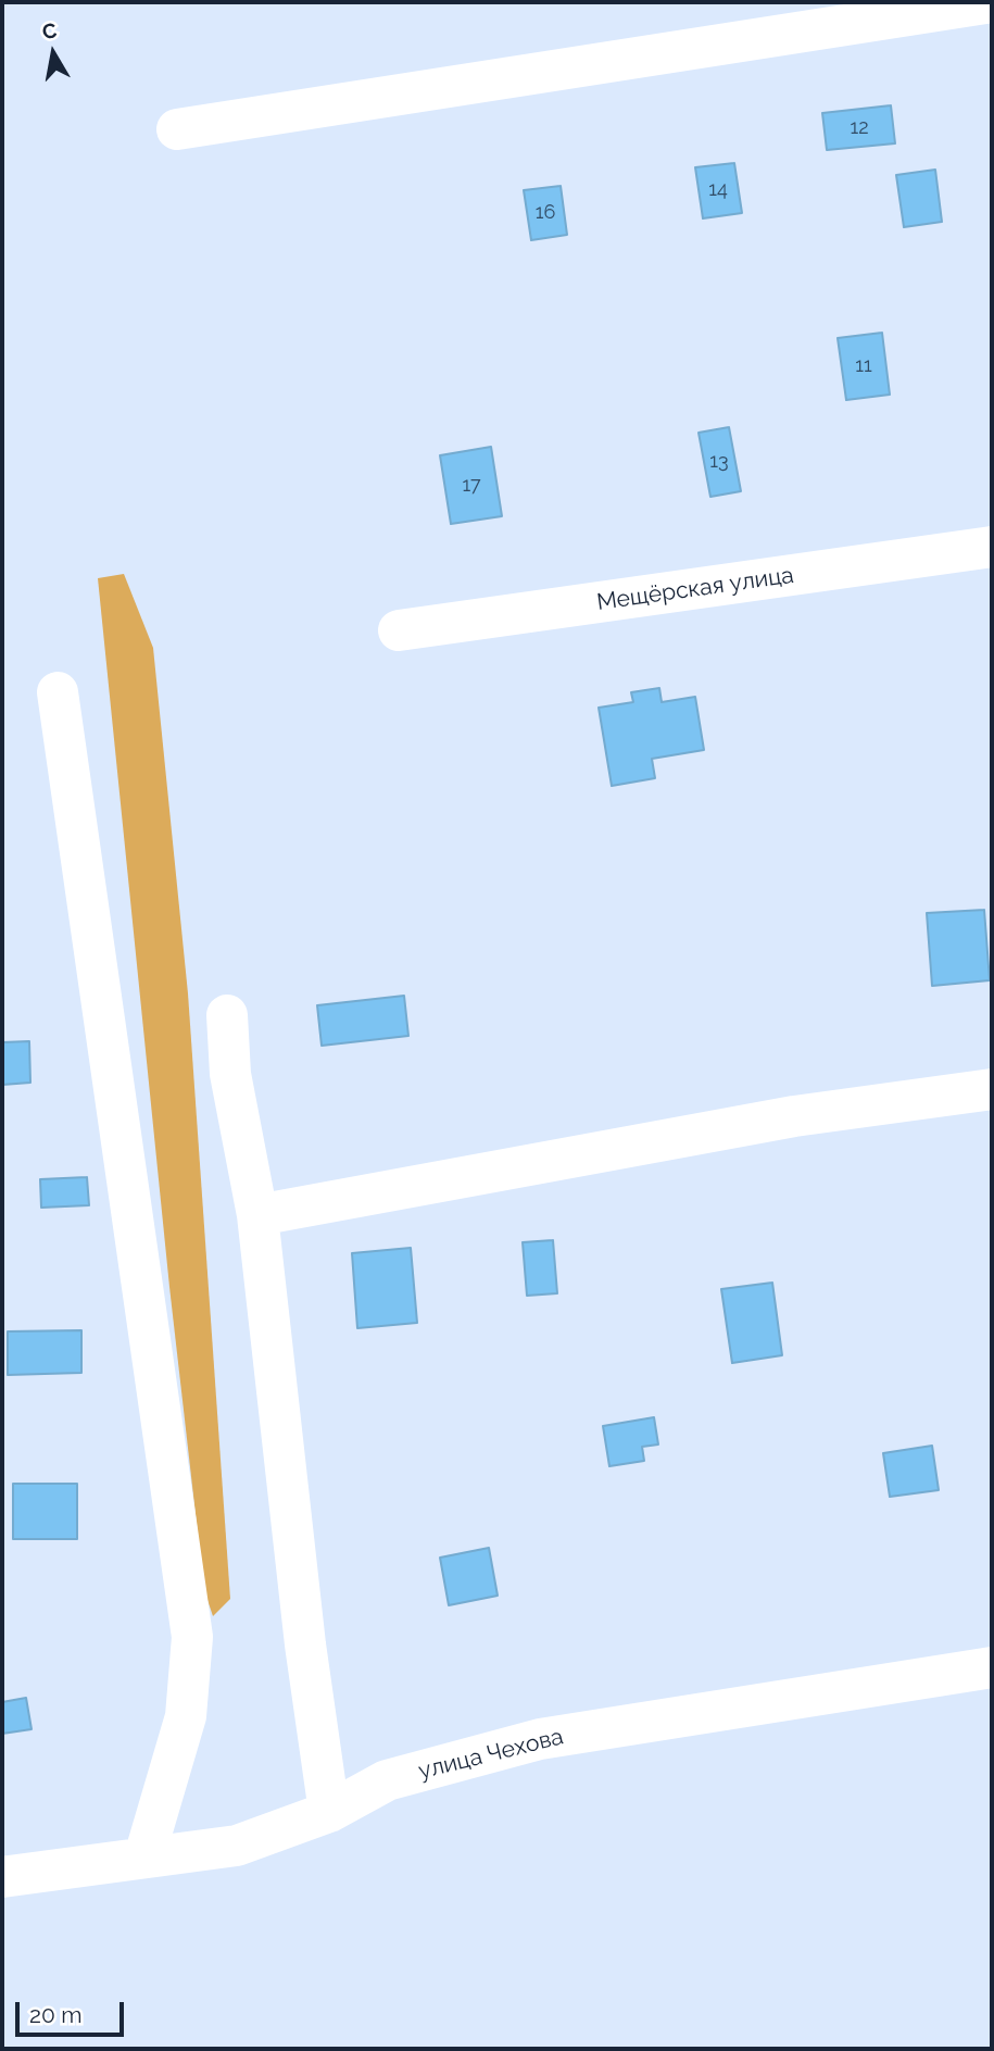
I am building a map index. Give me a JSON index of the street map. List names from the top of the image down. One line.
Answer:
{"streets":{"street":["Мещёрская улица","улица Чехова"]},"house_numbers":["12","14","16","11","13","17"],"scale_bar":"20 m","north":"top"}
